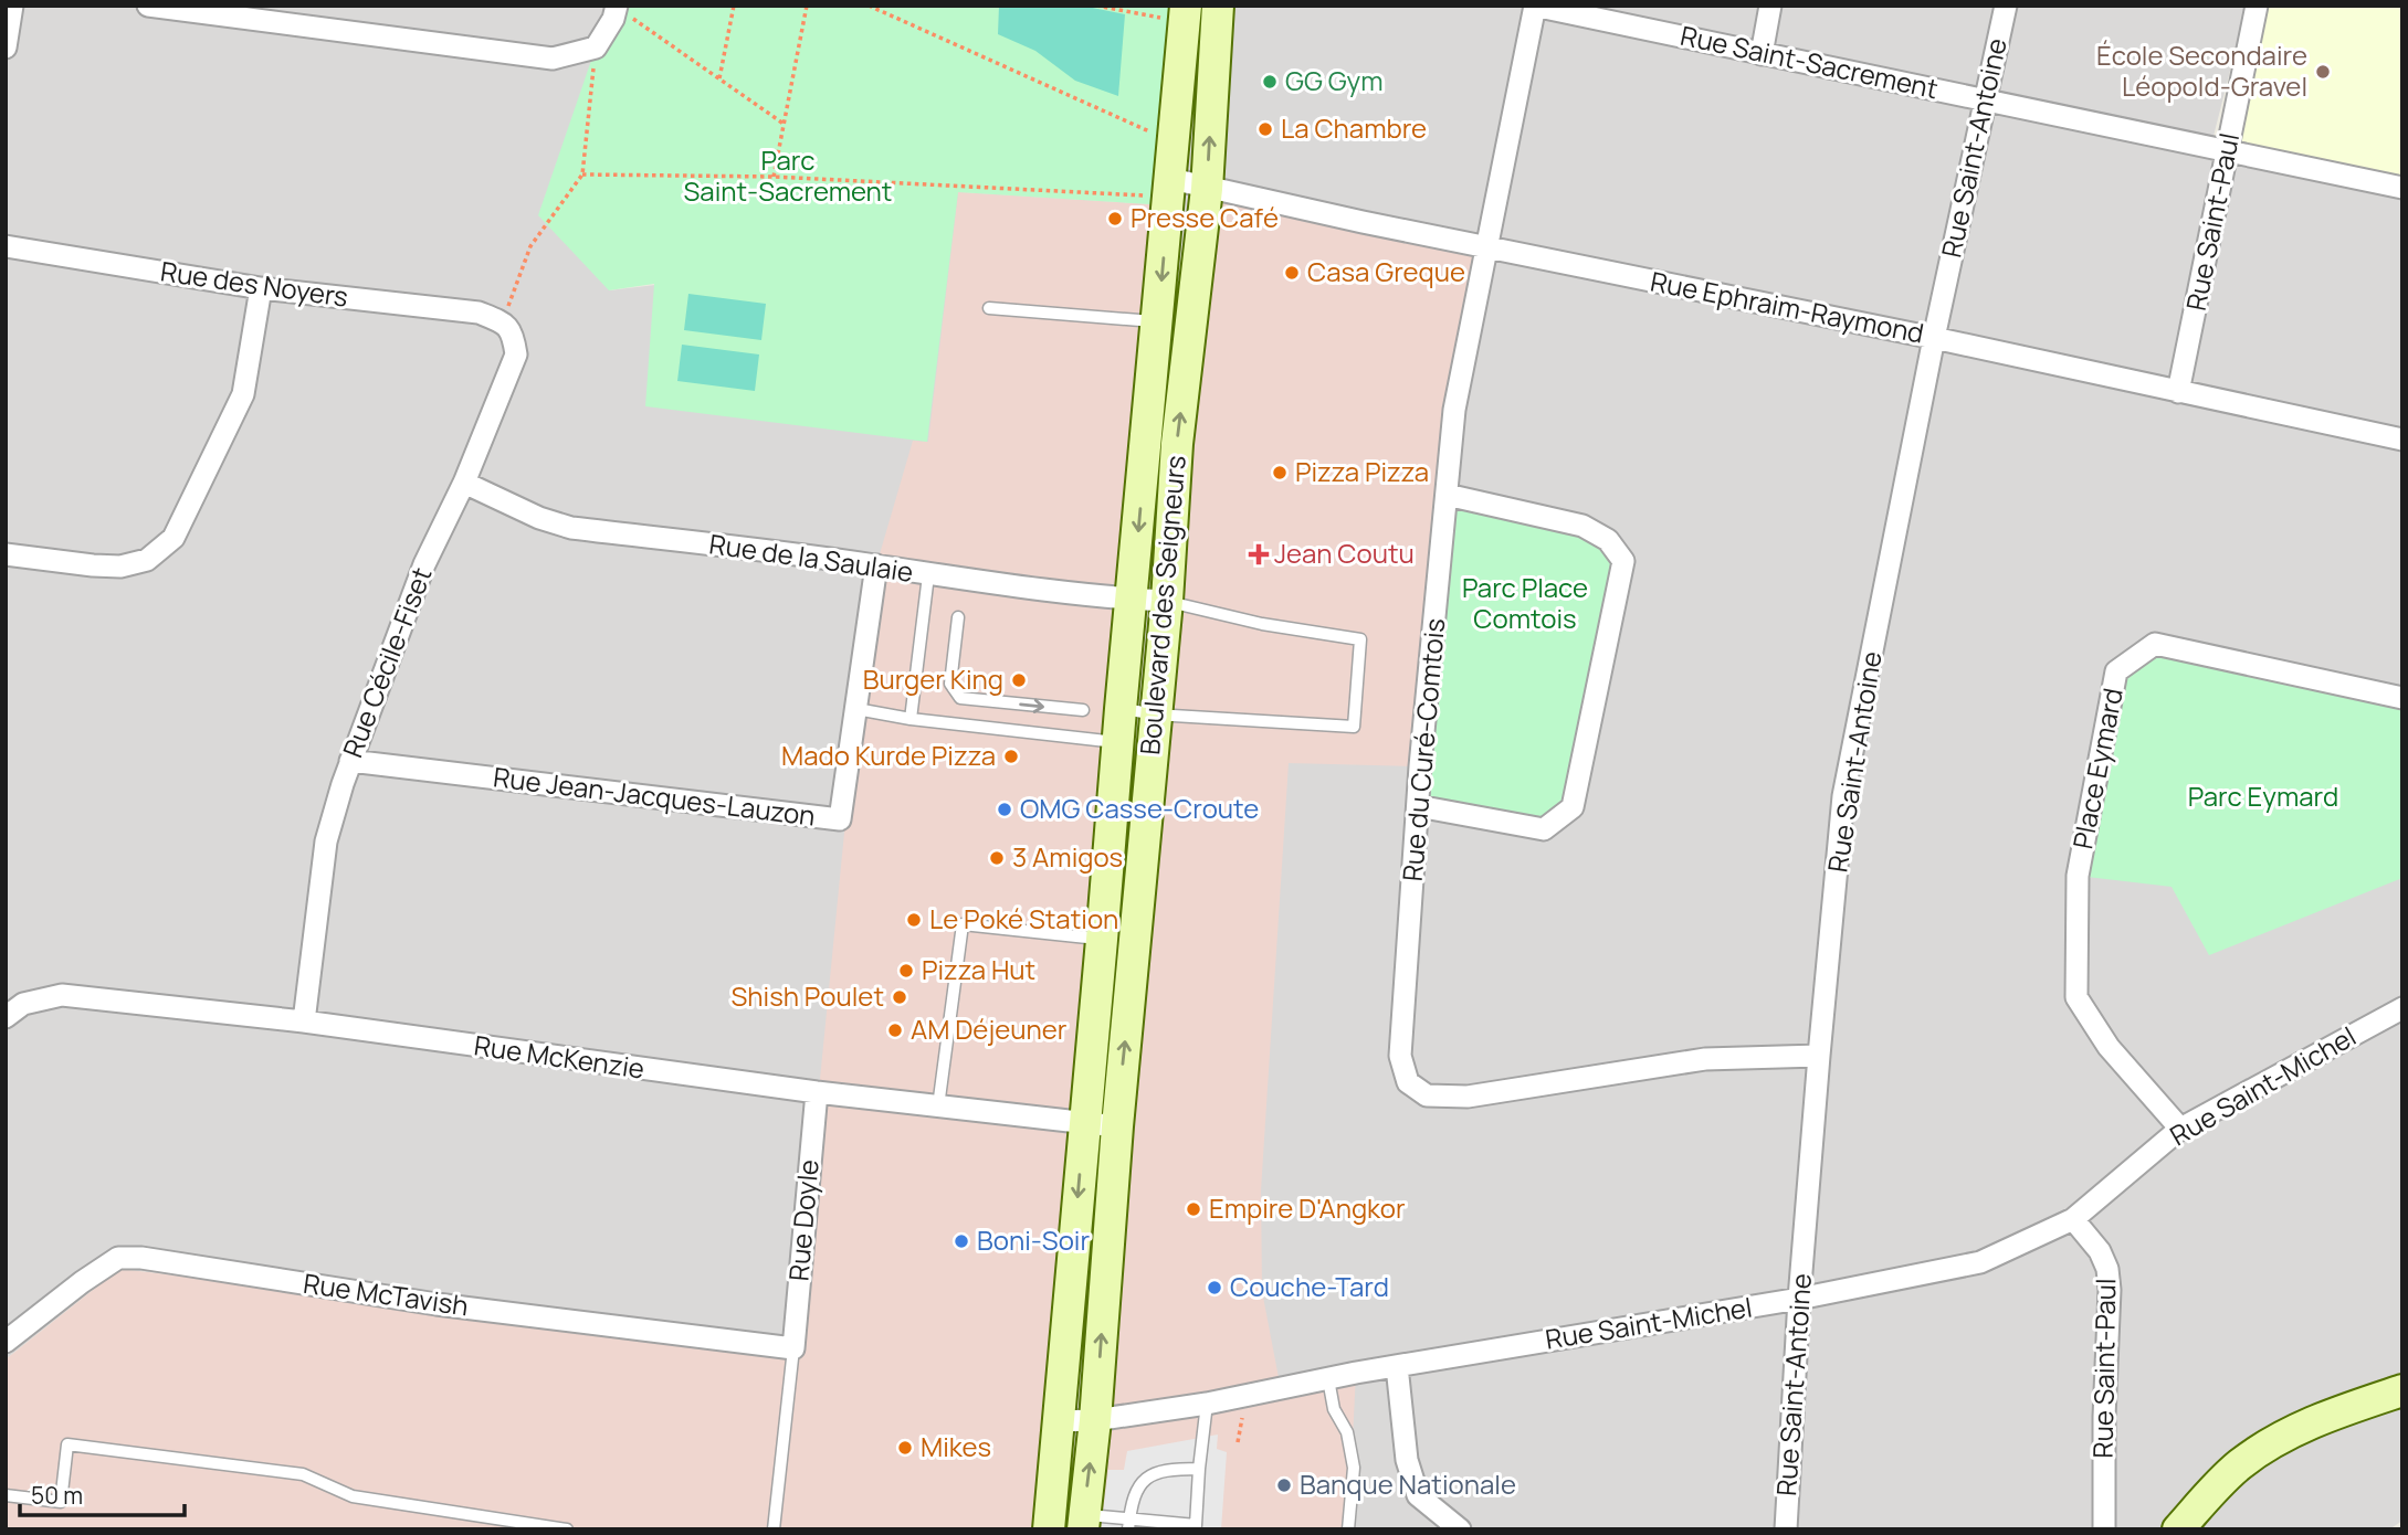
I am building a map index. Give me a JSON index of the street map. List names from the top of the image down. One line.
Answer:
{"streets":{"main road":["Boulevard des Seigneurs"],"street":["Rue Saint-Sacrement","Rue Saint-Antoine","Rue Saint-Paul","Rue des Noyers","Rue Ephraim-Raymond","Rue de la Saulaie","Rue Cécile-Fiset","Rue du Curé-Comtois","Place Eymard","Rue Jean-Jacques-Lauzon","Rue McKenzie","Rue Saint-Michel","Rue Doyle","Rue McTavish"]},"crossings":[["Rue Saint-Sacrement","Rue Saint-Antoine"],["Rue Saint-Sacrement","Rue Saint-Paul"],["Rue Saint-Sacrement","Rue du Curé-Comtois"],["Rue Saint-Antoine","Rue Ephraim-Raymond"],["Rue Saint-Antoine","Rue du Curé-Comtois"],["Rue Saint-Antoine","Rue Saint-Michel"],["Rue Saint-Paul","Rue Ephraim-Raymond"],["Rue Saint-Paul","Rue Saint-Michel"],["Rue des Noyers","Rue Cécile-Fiset"],["Rue Ephraim-Raymond","Boulevard des Seigneurs"],["Rue Ephraim-Raymond","Rue du Curé-Comtois"],["Rue de la Saulaie","Boulevard des Seigneurs"],["Rue de la Saulaie","Rue Cécile-Fiset"],["Rue de la Saulaie","Rue Jean-Jacques-Lauzon"],["Boulevard des Seigneurs","Rue McKenzie"],["Boulevard des Seigneurs","Rue Saint-Michel"],["Rue Cécile-Fiset","Rue Jean-Jacques-Lauzon"],["Rue Cécile-Fiset","Rue McKenzie"],["Place Eymard","Rue Saint-Michel"],["Rue McKenzie","Rue Doyle"],["Rue Doyle","Rue McTavish"]],"parks":["Parc Saint-Sacrement","Parc Place Comtois","Parc Eymard"],"places":{"other":["École Secondaire Léopold-Gravel","GG Gym","La Chambre","Presse Café","Casa Greque","Pizza Pizza","Burger King","Mado Kurde Pizza","OMG Casse-Croute","3 Amigos","Le Poké Station","Pizza Hut","Shish Poulet","AM Déjeuner","Empire D'Angkor","Boni-Soir","Couche-Tard","Mikes","Banque Nationale"],"health":["Jean Coutu"]},"scale_bar":"50 m"}
